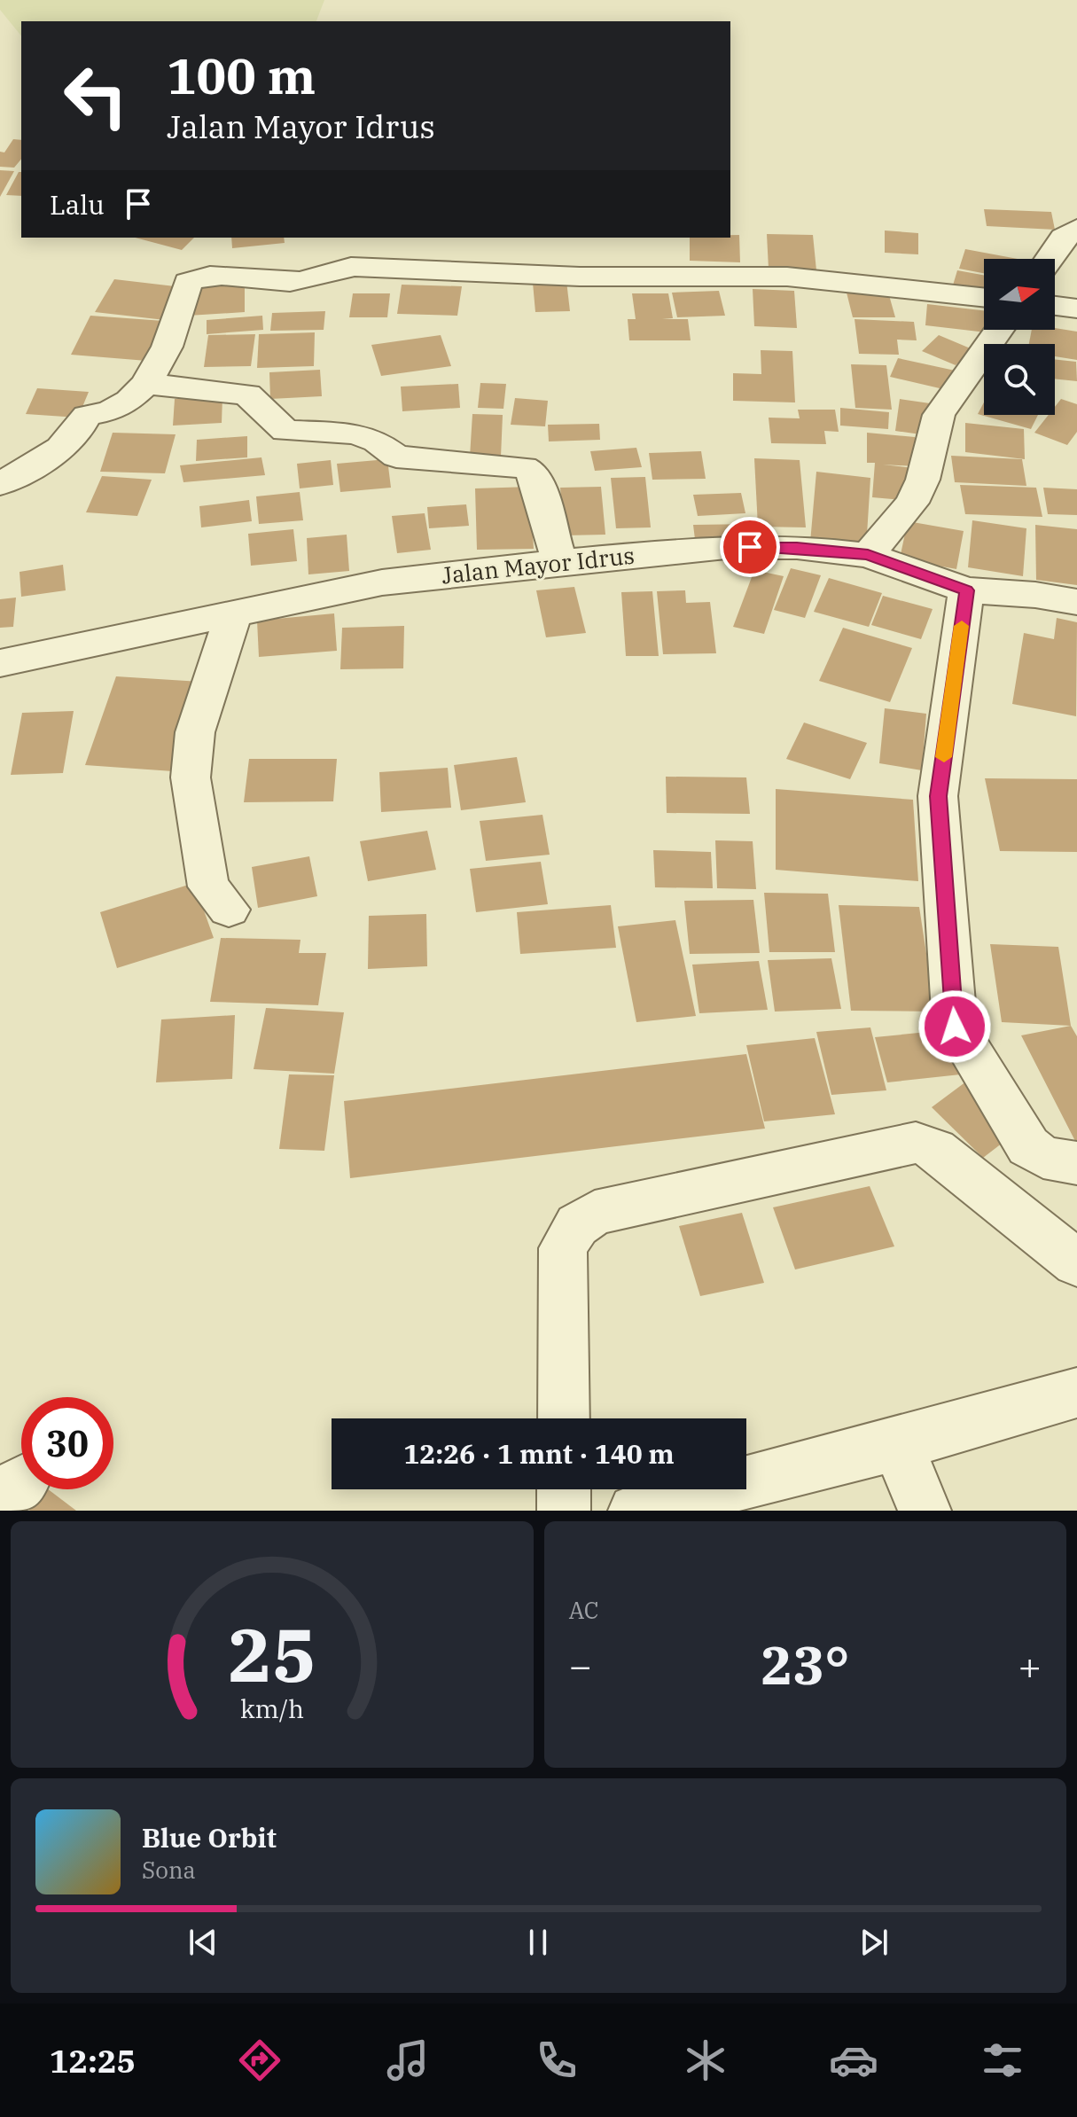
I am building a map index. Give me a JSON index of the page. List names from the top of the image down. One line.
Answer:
{"streets":{"street":["Jalan Mayor Idrus"]},"north":"right","page":{"turn":["100 m","Jalan Mayor Idrus"],"then":"Lalu","limit":"30","trip":"12:26 · 1 mnt · 140 m","tile":"AC","heat":["−","23°","+"],"song":["Blue Orbit","Sona"],"tabs":"12:25","gauge":["25","km/h"]}}
